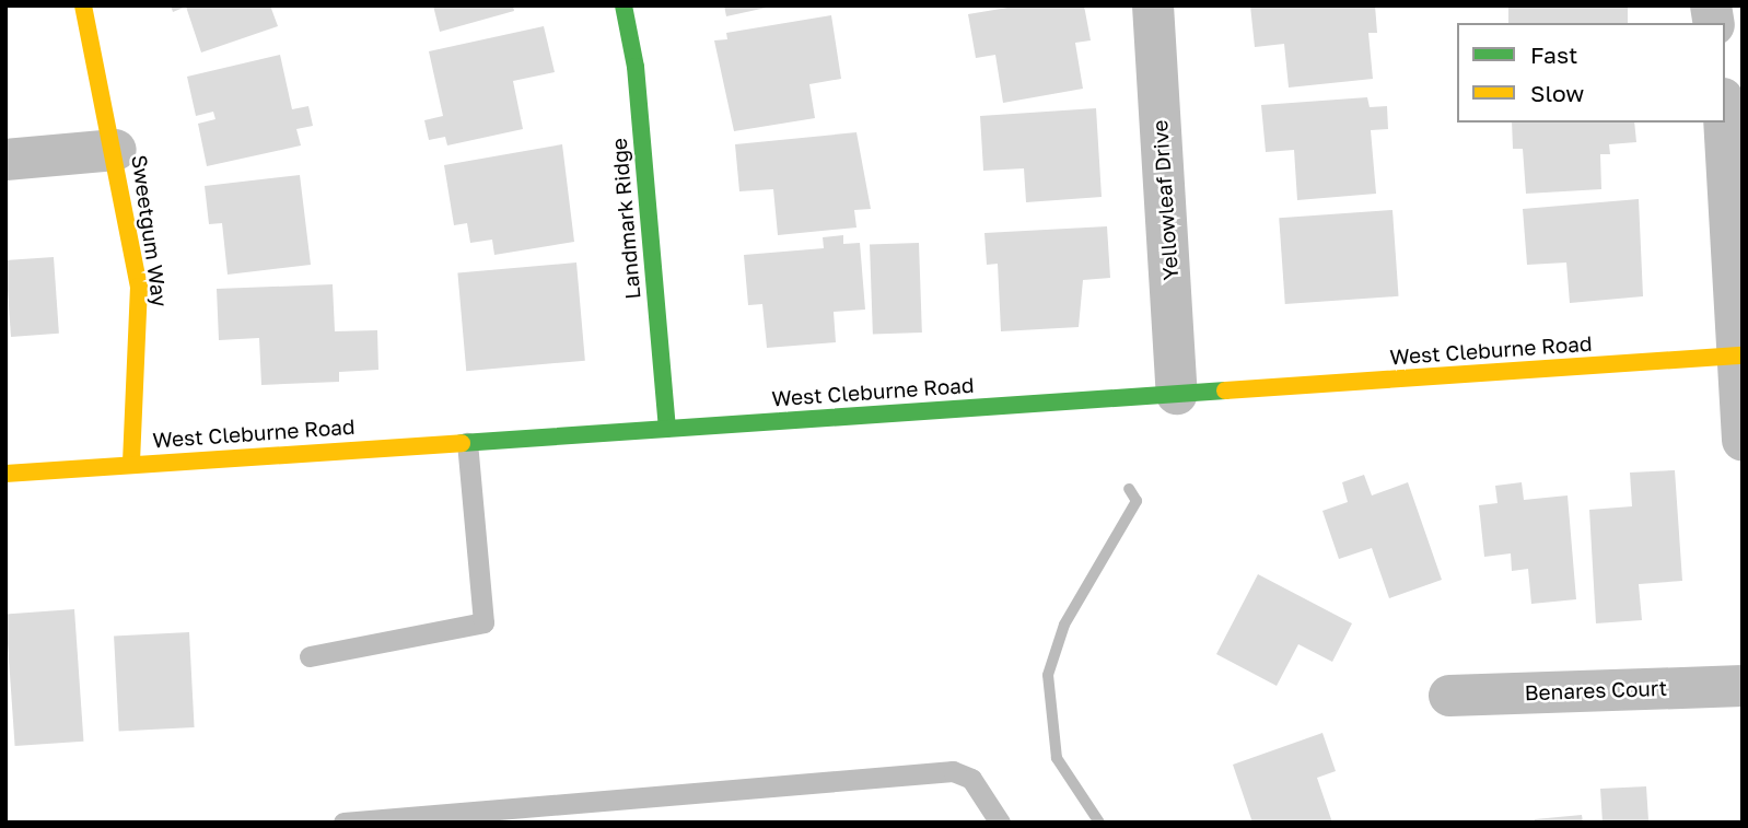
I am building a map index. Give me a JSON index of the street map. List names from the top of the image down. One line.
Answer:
{"streets":{"street":["Yellowleaf Drive","Landmark Ridge","Sweetgum Way","West Cleburne Road","Benares Court"]},"crossings":[["Yellowleaf Drive","West Cleburne Road"],["Landmark Ridge","West Cleburne Road"],["Sweetgum Way","West Cleburne Road"]],"legend":["Fast","Slow"]}
